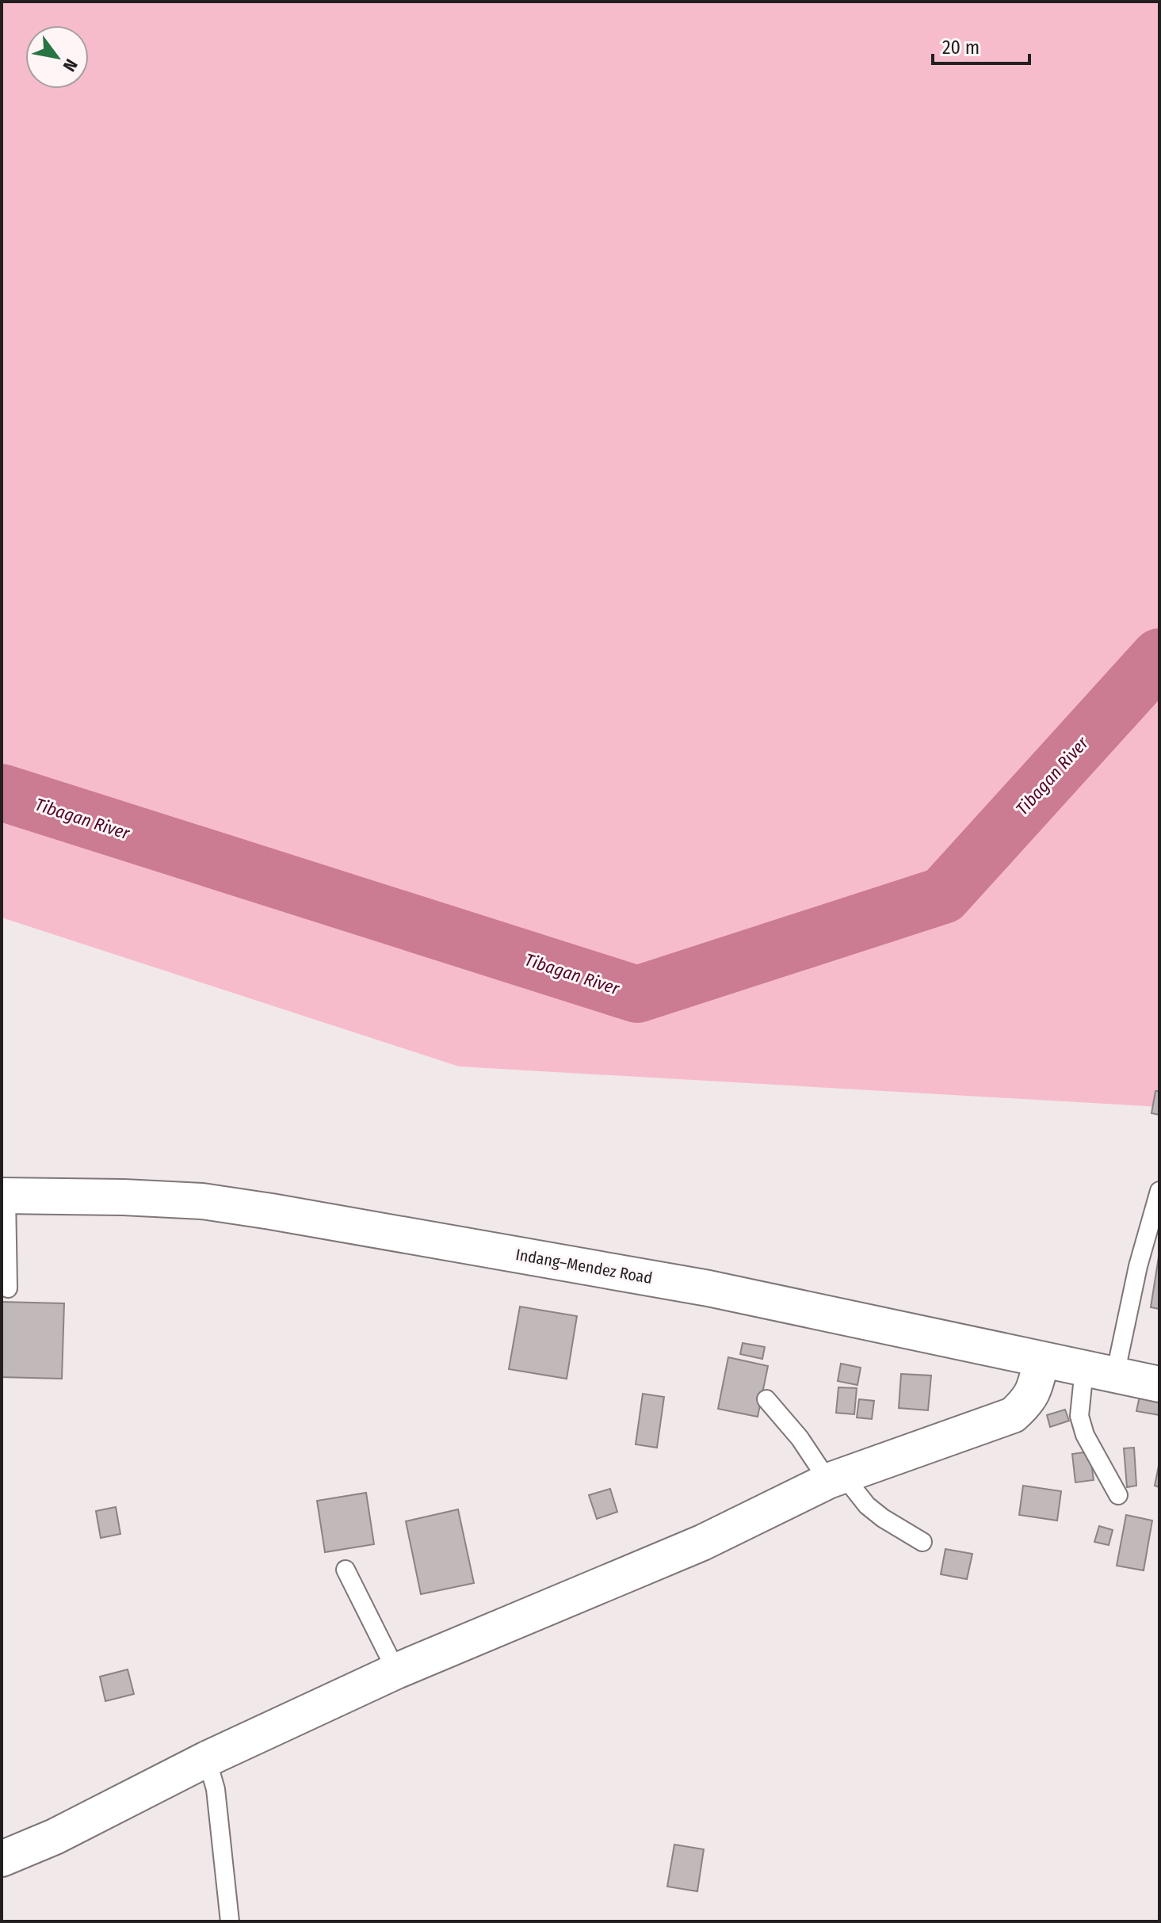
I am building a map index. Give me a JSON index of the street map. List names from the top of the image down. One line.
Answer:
{"streets":{"street":["Indang–Mendez Road"]},"water":["Tibagan River"],"scale_bar":"20 m","north":"bottom right"}
